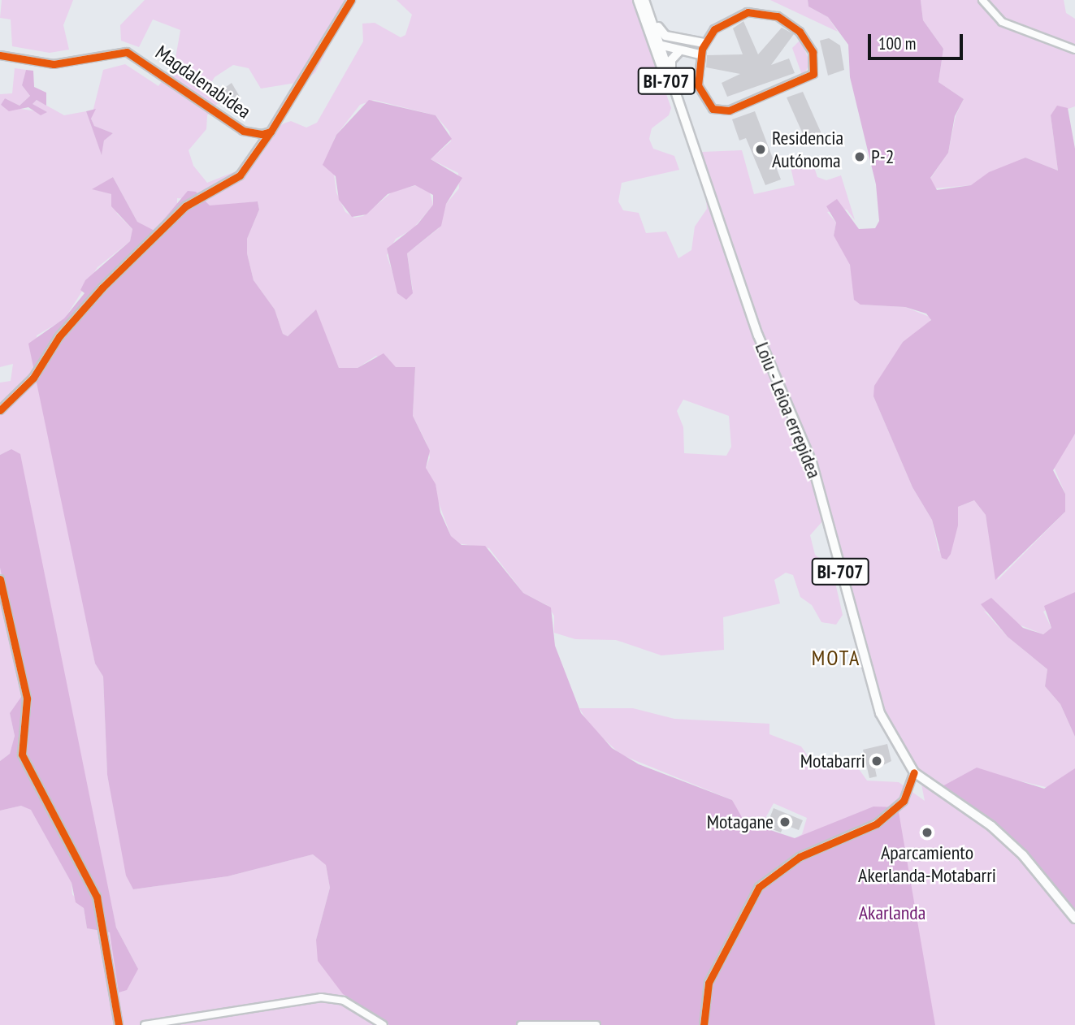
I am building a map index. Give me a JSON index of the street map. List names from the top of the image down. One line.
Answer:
{"streets":{"main road":["BI-707","Loiu - Leioa errepidea"],"street":["Magdalenabidea"]},"districts":["MOTA"],"parks":["Akarlanda"],"places":["Residencia Autónoma","P-2","Motabarri","Motagane","Aparcamiento Akerlanda-Motabarri"],"scale_bar":"100 m"}
